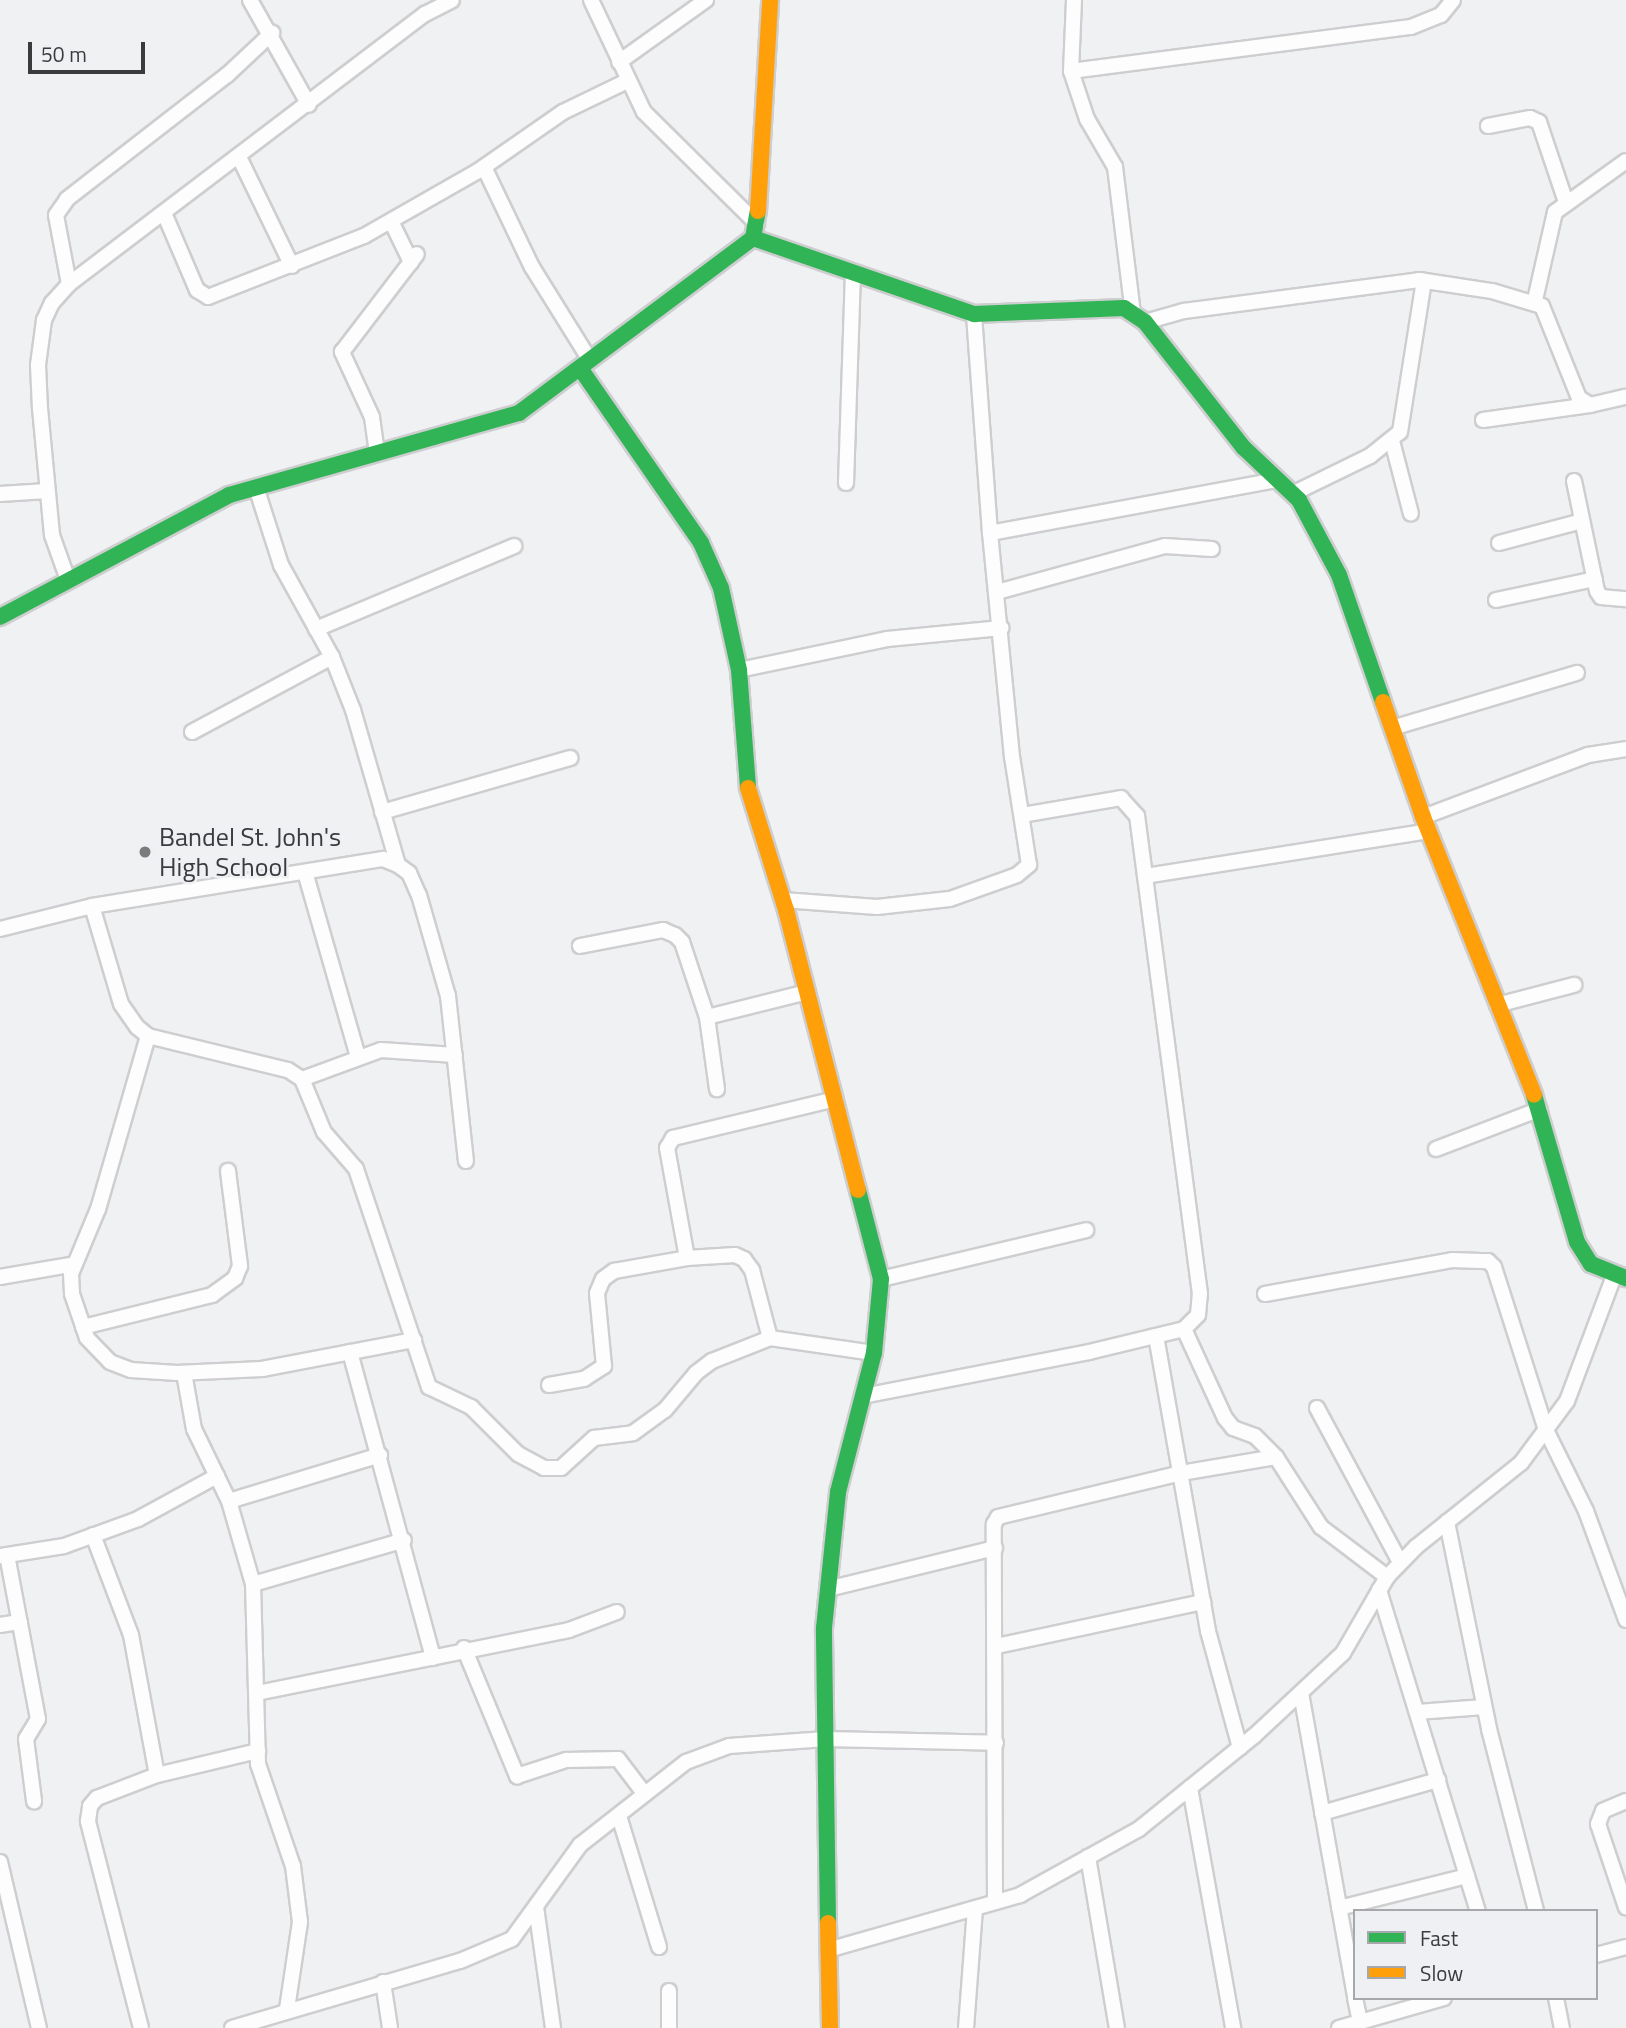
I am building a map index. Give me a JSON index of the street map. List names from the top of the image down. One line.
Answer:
{"places":["Bandel St. John's High School"],"legend":["Fast","Slow"],"scale_bar":"50 m"}
